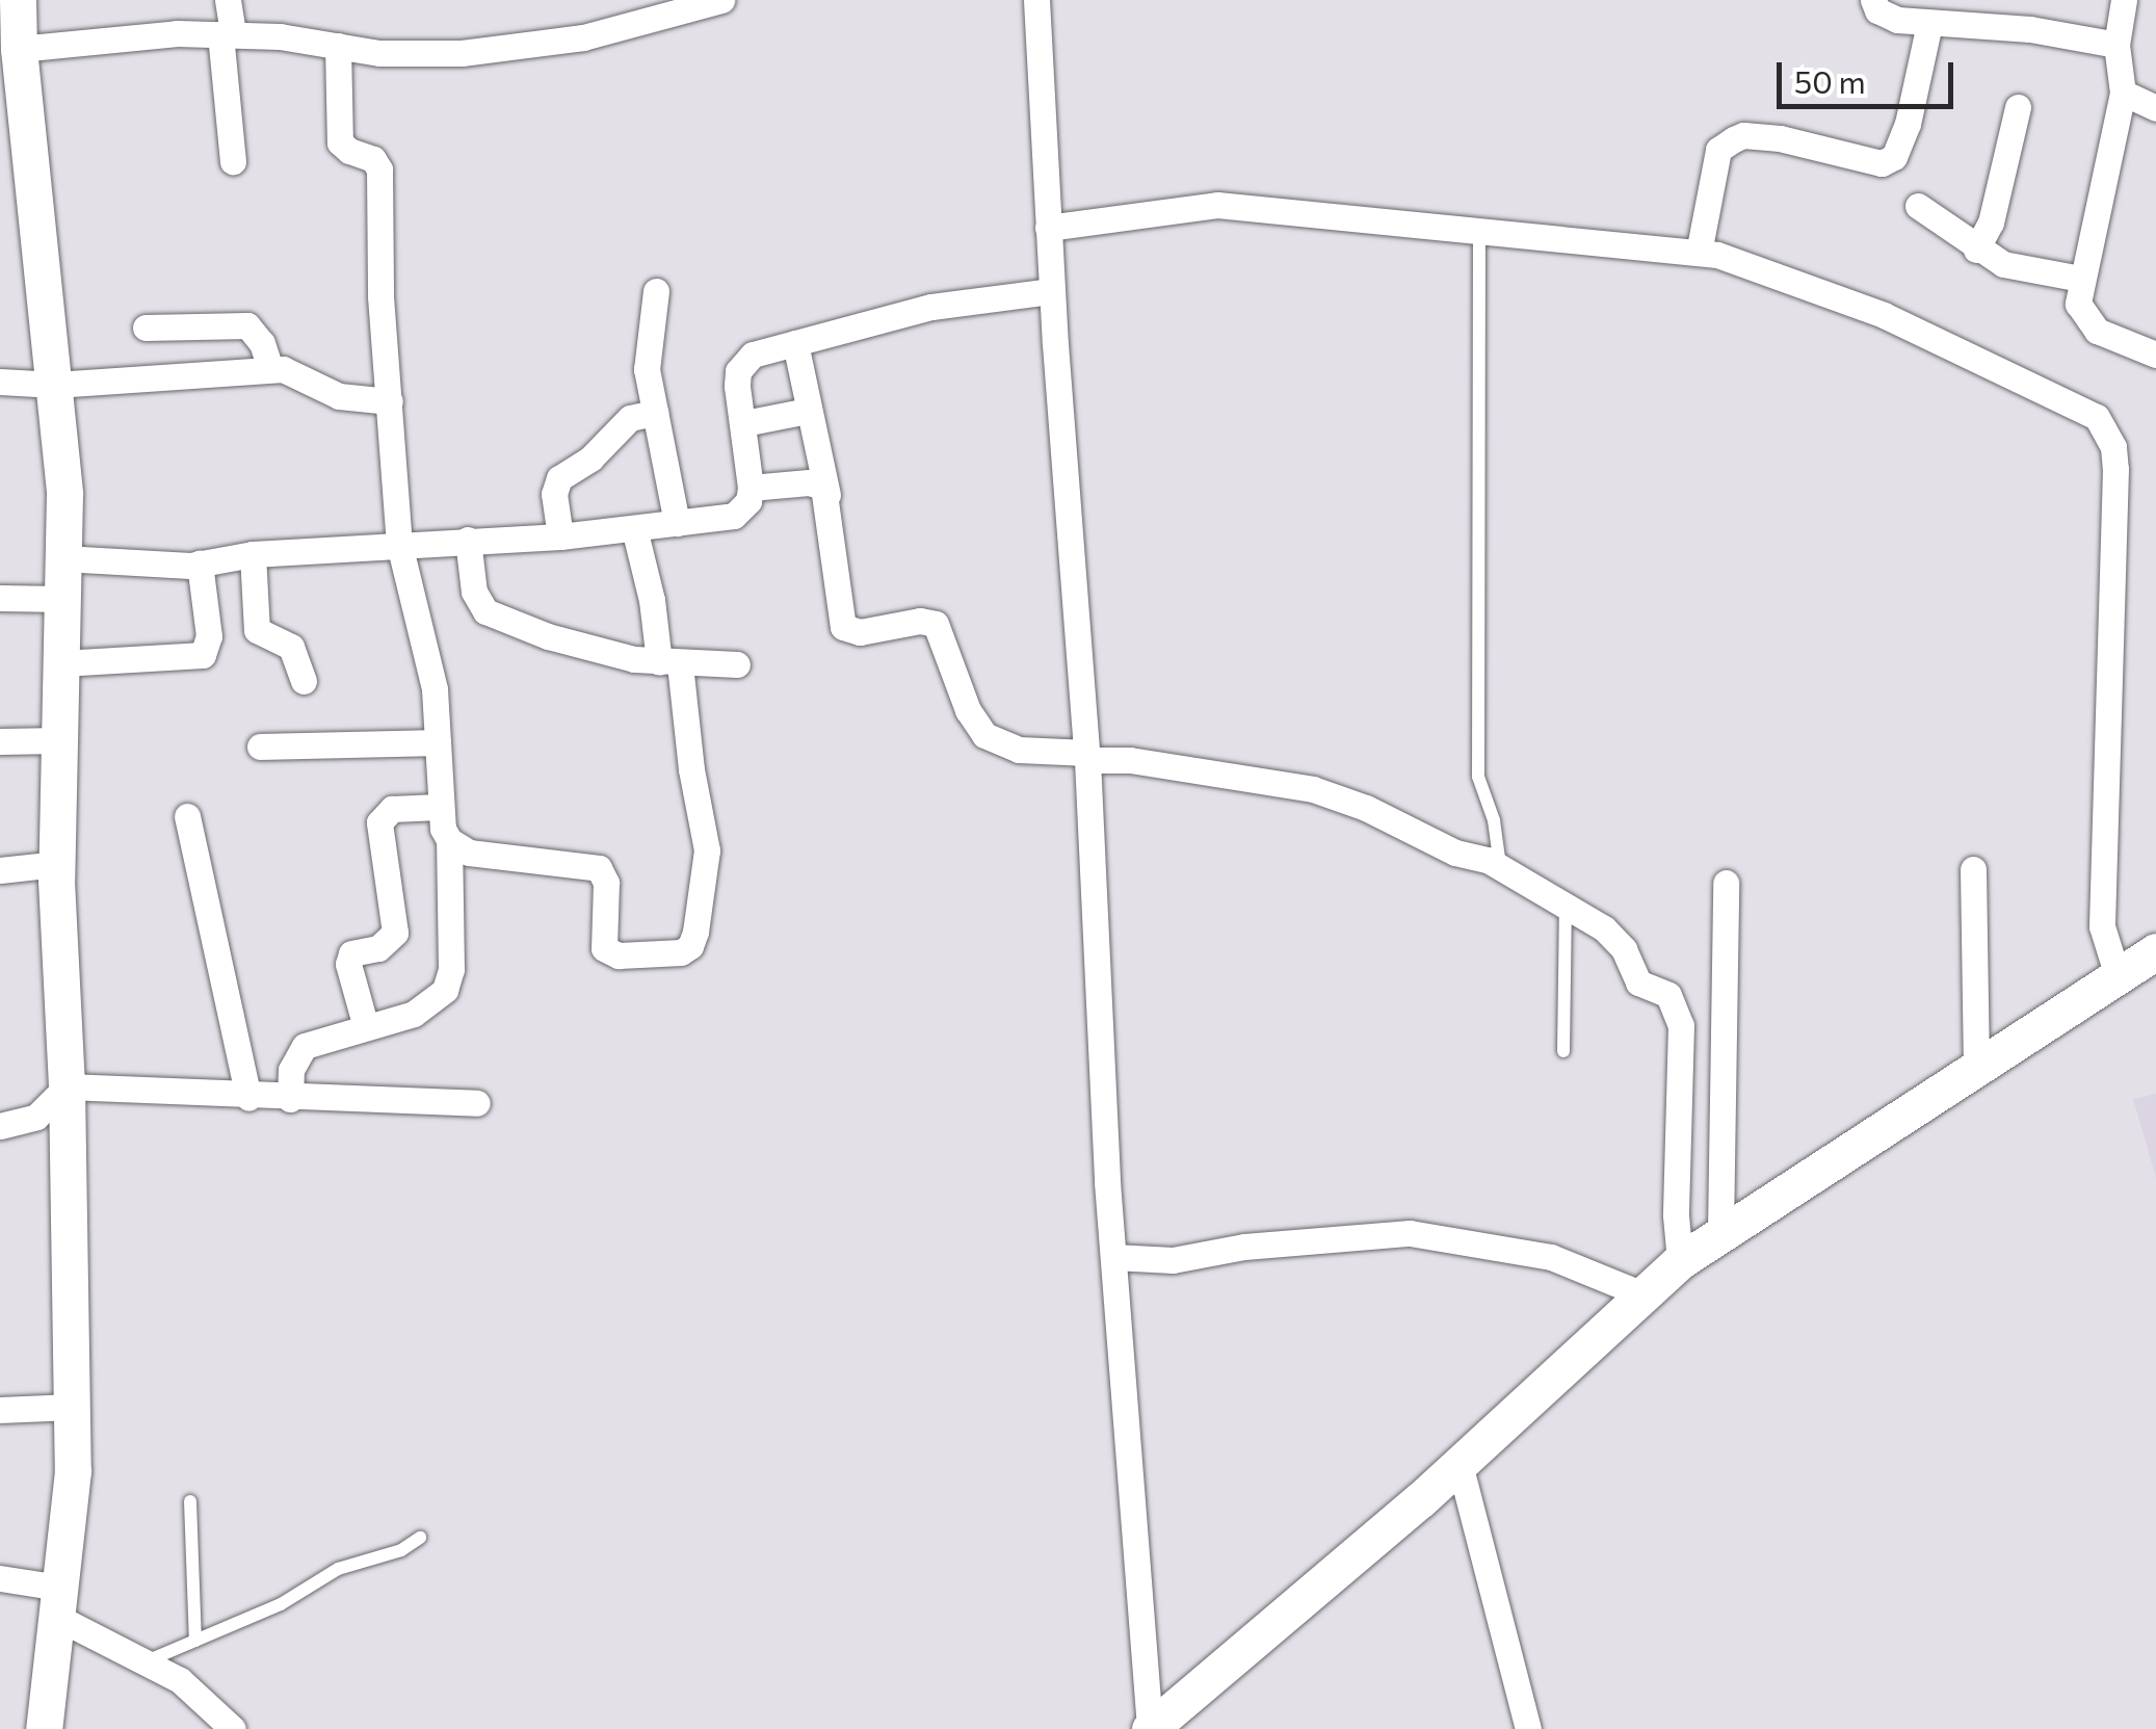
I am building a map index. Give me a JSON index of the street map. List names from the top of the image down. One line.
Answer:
{"scale_bar":"50 m"}
